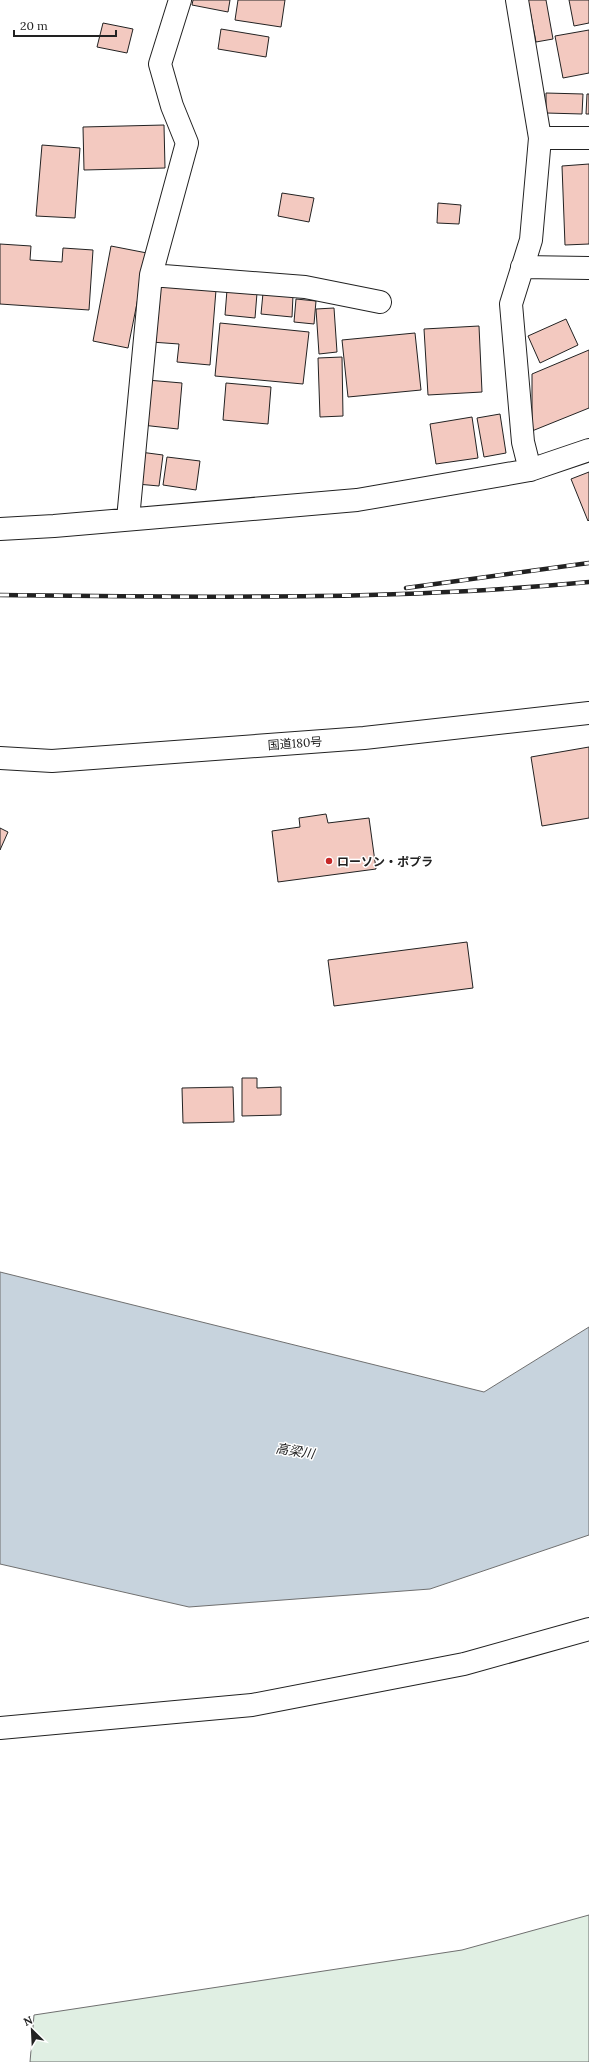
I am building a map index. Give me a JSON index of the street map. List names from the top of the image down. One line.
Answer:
{"streets":{"main road":["国道180号"]},"water":["高梁川"],"places":["ローソン・ポプラ"],"scale_bar":"20 m","north":"top left"}
